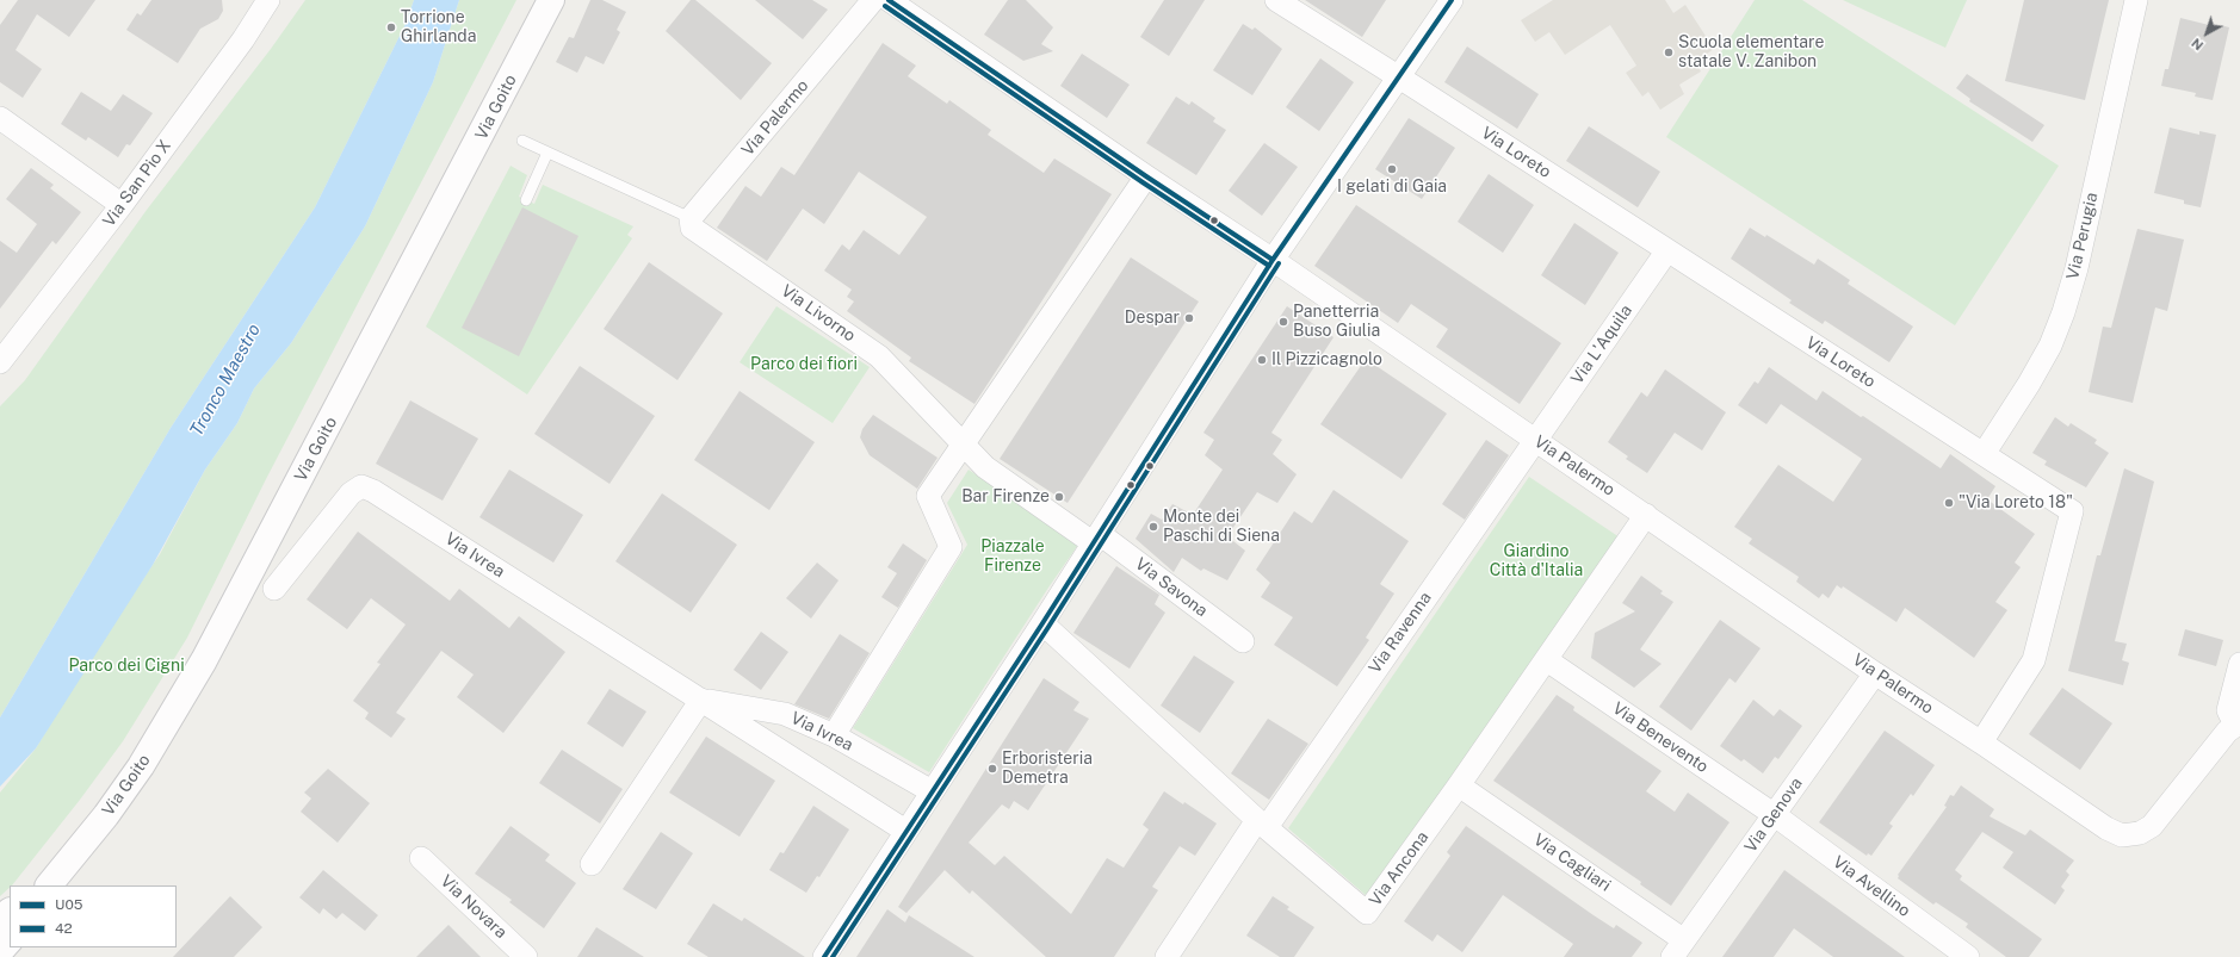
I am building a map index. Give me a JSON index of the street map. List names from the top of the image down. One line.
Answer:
{"streets":{"main road":["Via Goito"],"street":["Via Palermo","Via Loreto","Via San Pio X","Via Perugia","Via Livorno","Via L'Aquila","Via Ivrea","Via Savona","Via Ravenna","Via Benevento","Via Genova","Via Cagliari","Via Ancona","Via Avellino","Via Novara"]},"crossings":[["Via Palermo","Via Loreto"],["Via Palermo","Via Livorno"],["Via Palermo","Via L'Aquila"],["Via Palermo","Via Ravenna"],["Via Palermo","Via Genova"],["Via Palermo","Via Ancona"],["Via Loreto","Via Perugia"],["Via Loreto","Via L'Aquila"],["Via Livorno","Via Savona"],["Via L'Aquila","Via Ravenna"],["Via Ravenna","Via Ancona"],["Via Benevento","Via Genova"],["Via Benevento","Via Ancona"],["Via Benevento","Via Avellino"],["Via Genova","Via Cagliari"],["Via Genova","Via Avellino"],["Via Cagliari","Via Ancona"]],"water":["Tronco Maestro"],"parks":["Parco dei fiori","Piazzale Firenze","Giardino Città d'Italia","Parco dei Cigni"],"places":["Torrione Ghirlanda","Scuola elementare statale V. Zanibon","I gelati di Gaia","Despar","Panetterria Buso Giulia","Il Pizzicagnolo","Bar Firenze","\"Via Loreto 18\"","Monte dei Paschi di Siena","Erboristeria Demetra"],"lines":["transit line U05","transit line 42"],"legend":["U05","42"],"north":"bottom left"}
